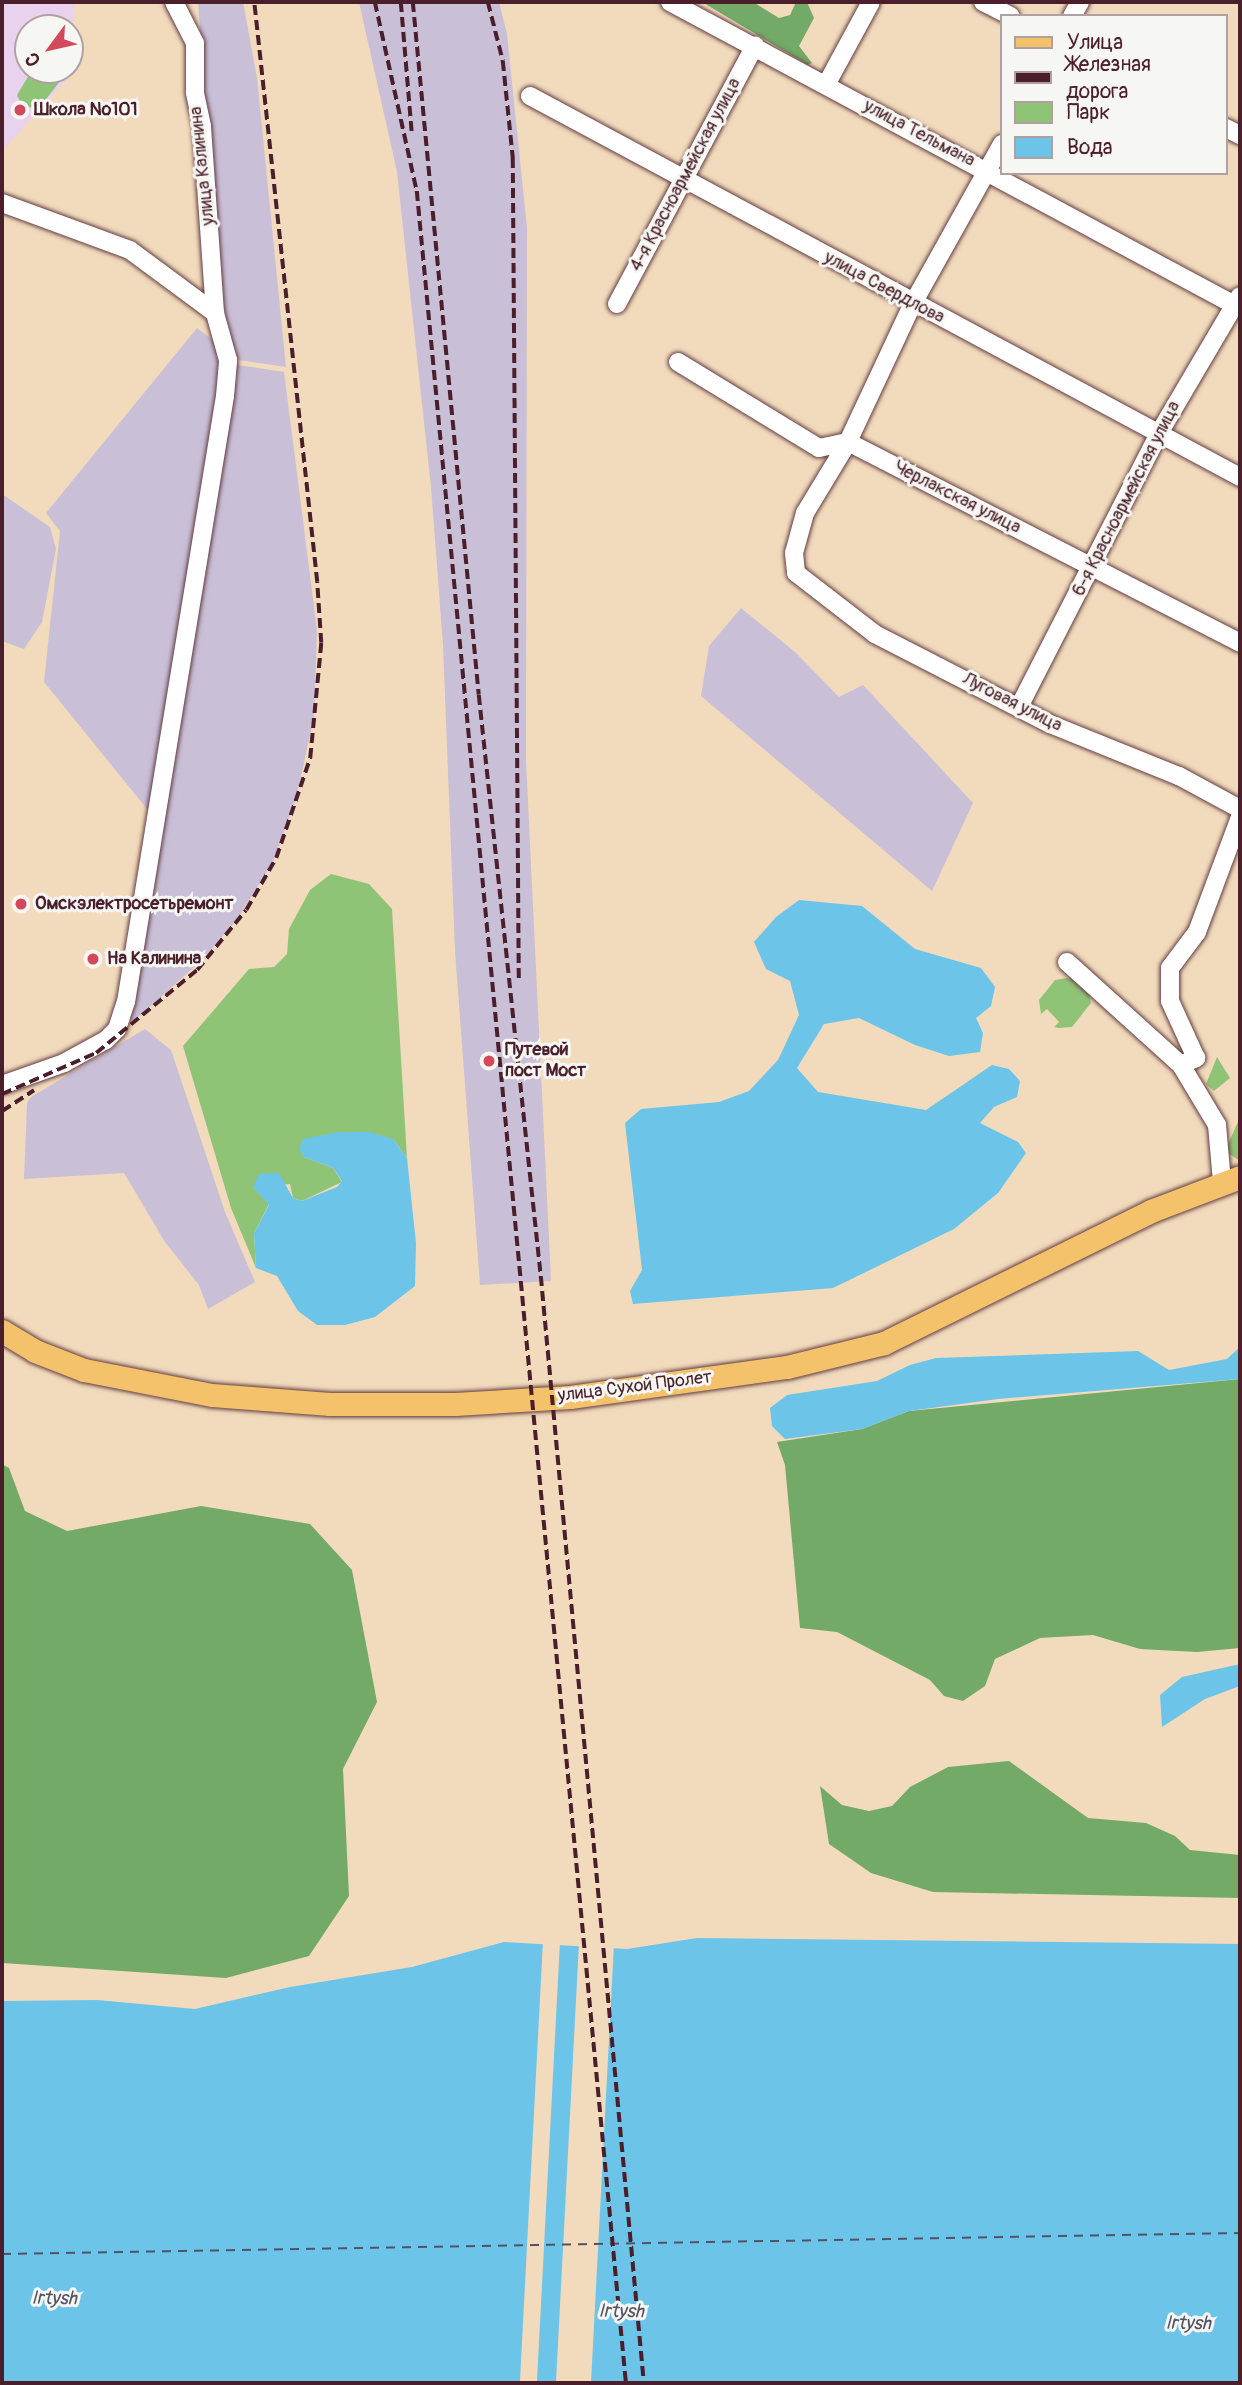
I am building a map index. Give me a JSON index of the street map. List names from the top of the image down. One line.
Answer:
{"streets":{"main road":["улица Сухой Пролет"],"street":["улица Тельмана","улица Калинина","4-я Красноармейская улица","улица Свердлова","Черлакская улица","6-я Красноармейская улица","Луговая улица"]},"crossings":[["улица Тельмана","4-я Красноармейская улица"],["улица Тельмана","6-я Красноармейская улица"],["4-я Красноармейская улица","улица Свердлова"],["улица Свердлова","6-я Красноармейская улица"],["Черлакская улица","6-я Красноармейская улица"],["Черлакская улица","Луговая улица"],["6-я Красноармейская улица","Луговая улица"]],"water":["Irtysh"],"places":["Школа №101","Омскэлектросетьремонт","На Калинина","Путевой пост Мост"],"legend":["Улица","Железная дорога","Парк","Вода"],"north":"bottom left"}
